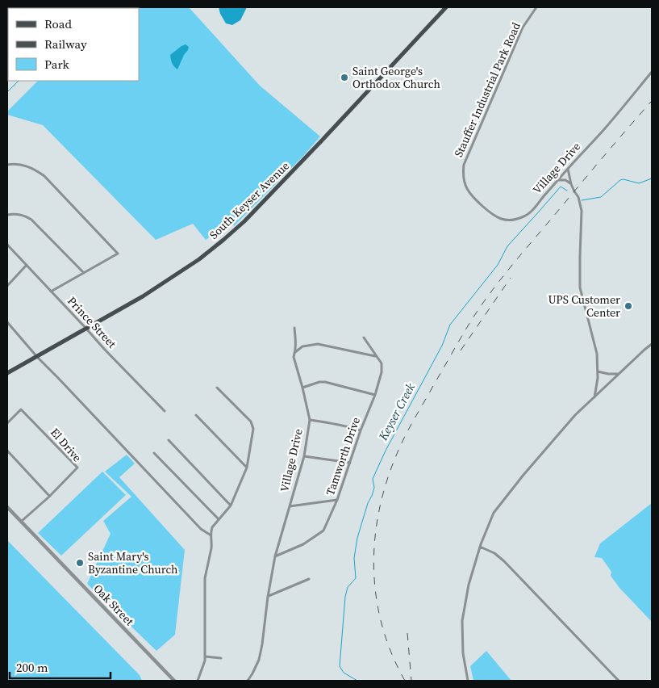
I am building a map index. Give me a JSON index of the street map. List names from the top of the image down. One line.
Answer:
{"streets":{"main road":["South Keyser Avenue"],"street":["Stauffer Industrial Park Road","Village Drive","Prince Street","El Drive","Tamworth Drive","Oak Street"]},"crossings":[["Stauffer Industrial Park Road","Village Drive"],["Village Drive","Tamworth Drive"],["South Keyser Avenue","Prince Street"],["El Drive","Oak Street"]],"water":["Keyser Creek"],"places":["Saint George's Orthodox Church","UPS Customer Center","Saint Mary's Byzantine Church"],"legend":["Road","Railway","Park"],"scale_bar":"200 m"}
